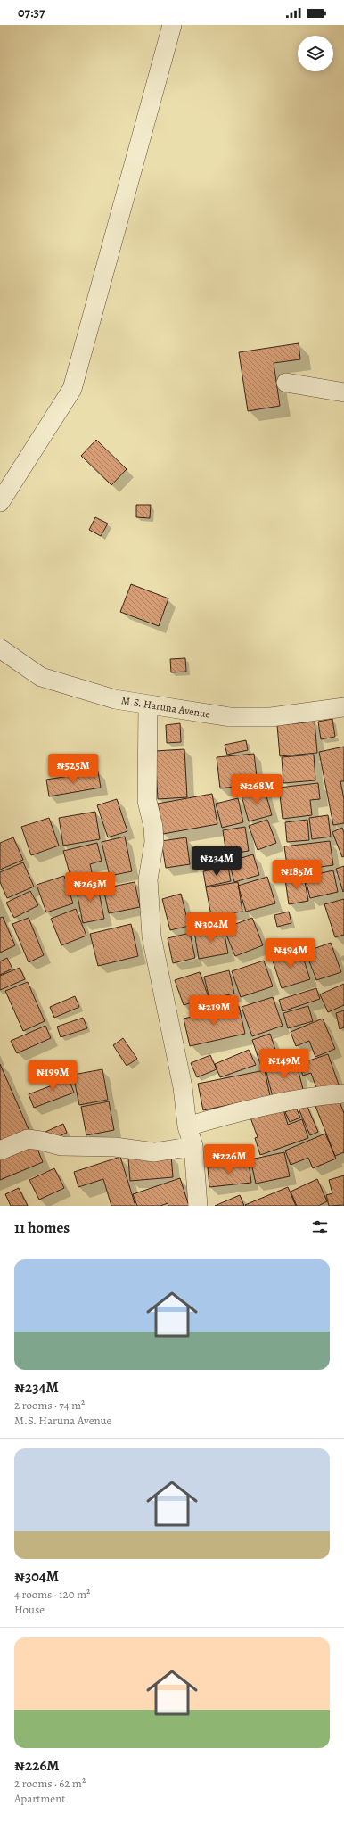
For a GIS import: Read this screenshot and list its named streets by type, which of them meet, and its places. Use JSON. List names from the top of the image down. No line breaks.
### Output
{"streets":{"street":["M.S. Haruna Avenue"]},"page":{"status":"07:37","price":["₦525M","₦268M","₦234M","₦185M","₦263M","₦304M","₦494M","₦219M","₦149M","₦199M","₦226M"],"heading":"11 homes","list":[{"name":"₦234M","note":"2 rooms · 74 m² · M.S. Haruna Avenue"},{"name":"₦304M","note":"4 rooms · 120 m² · House"},{"name":"₦226M","note":"2 rooms · 62 m² · Apartment"}]}}
